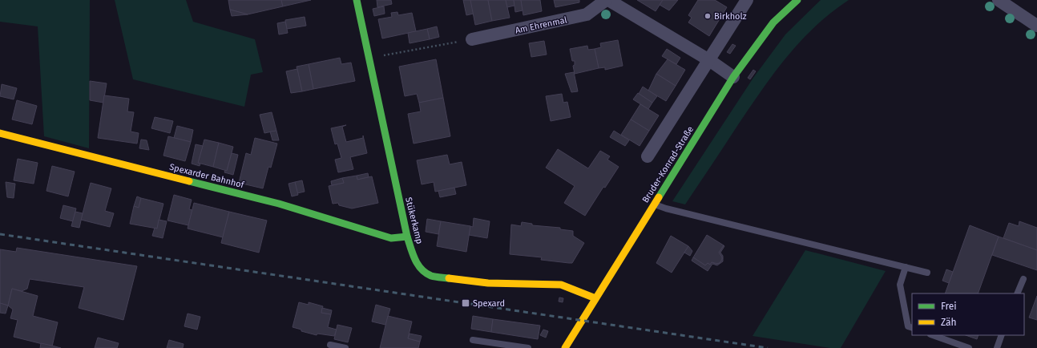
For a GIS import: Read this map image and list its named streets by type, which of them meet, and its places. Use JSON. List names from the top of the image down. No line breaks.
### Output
{"streets":{"street":["Am Ehrenmal","Bruder-Konrad-Straße","Spexarder Bahnhof","Stükerkamp"]},"crossings":[["Bruder-Konrad-Straße","Stükerkamp"],["Spexarder Bahnhof","Stükerkamp"]],"places":{"other":["Birkholz"],"transit":["Spexard"]},"legend":["Frei","Zäh"]}
